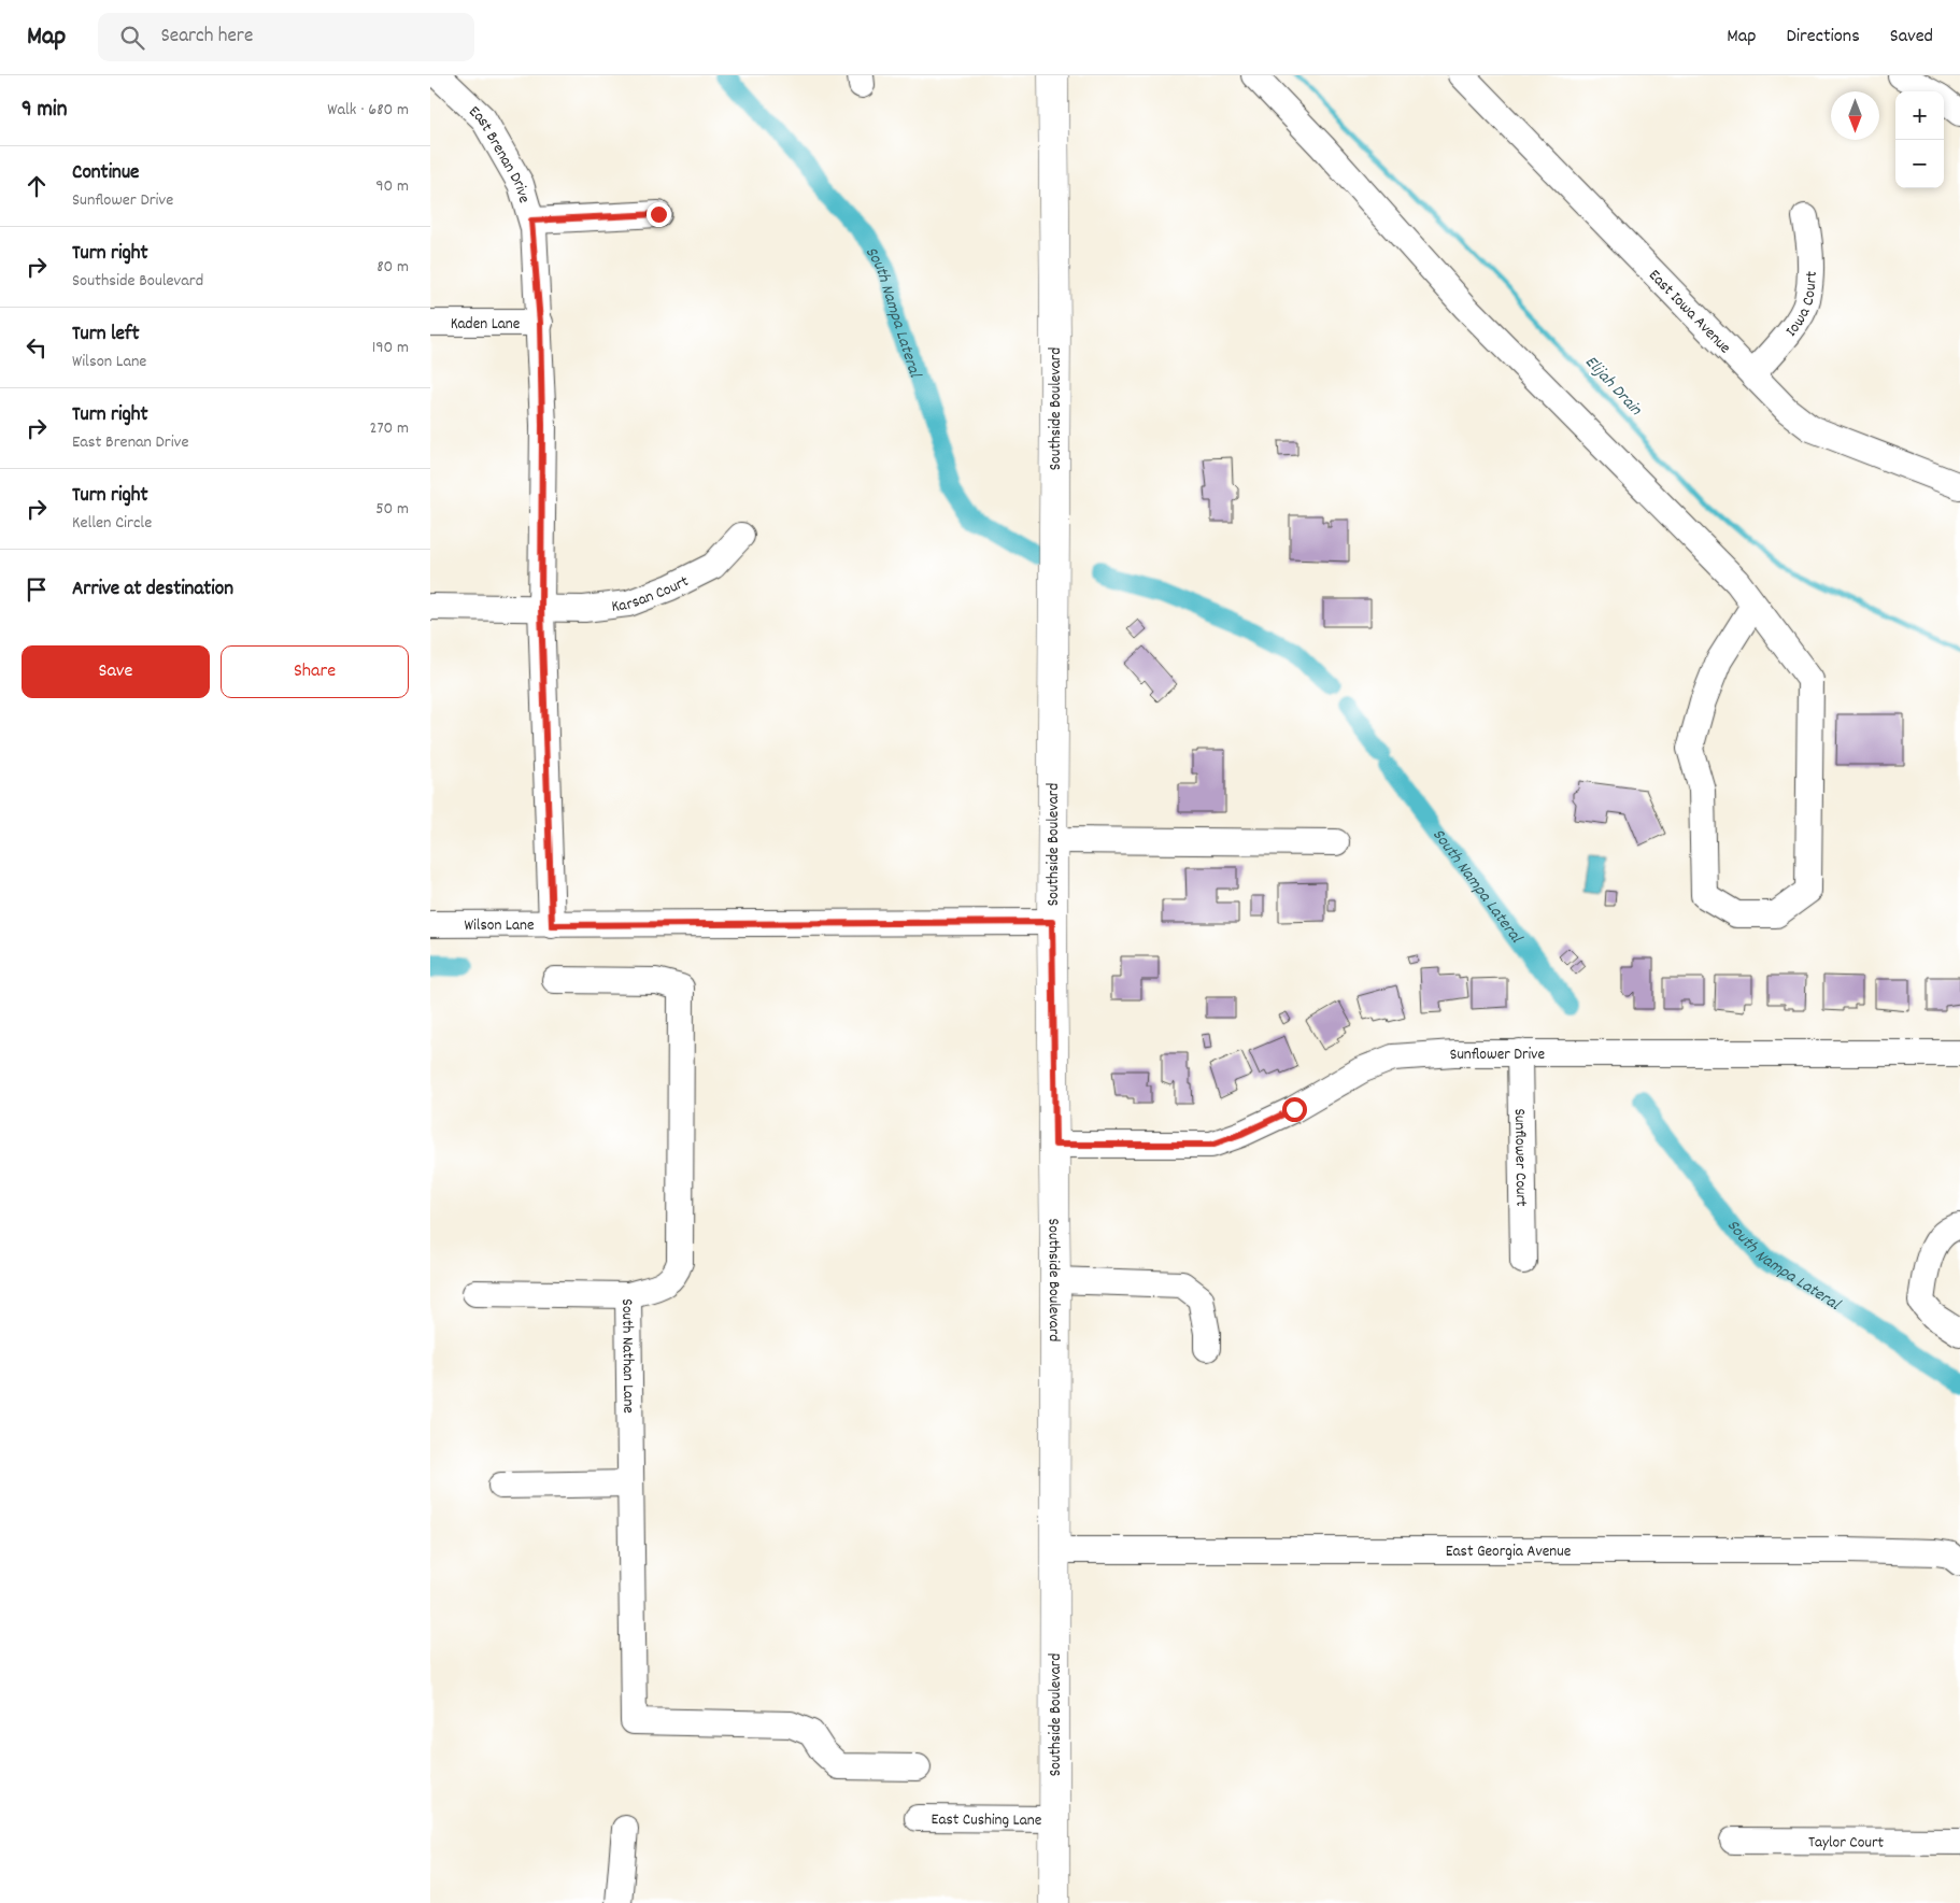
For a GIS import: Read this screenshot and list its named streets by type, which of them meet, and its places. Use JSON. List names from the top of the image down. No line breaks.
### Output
{"streets":{"main road":["Southside Boulevard"],"street":["East Brenan Drive","Iowa Court","East Iowa Avenue","Kaden Lane","Karsan Court","Wilson Lane","Sunflower Drive","Sunflower Court","South Nathan Lane","East Georgia Avenue","East Cushing Lane","Taylor Court"]},"crossings":[["East Brenan Drive","Kaden Lane"],["East Brenan Drive","Karsan Court"],["East Brenan Drive","Wilson Lane"],["Iowa Court","East Iowa Avenue"],["Southside Boulevard","Wilson Lane"],["Southside Boulevard","Sunflower Drive"],["Southside Boulevard","East Georgia Avenue"],["Southside Boulevard","East Cushing Lane"],["Sunflower Drive","Sunflower Court"]],"water":["South Nampa Lateral","Elijah Drain"],"north":"bottom","page":{"header":"Map","search":"Search here","nav":["Map","Directions","Saved"],"heading":["9 min","Walk · 680 m"],"map_buttons":["+","−"],"list":[["Continue","Sunflower Drive","90 m"],["Turn right","Southside Boulevard","80 m"],["Turn left","Wilson Lane","190 m"],["Turn right","East Brenan Drive","270 m"],["Turn right","Kellen Circle","50 m"],"Arrive at destination"],"buttons":["Save","Share"]}}
